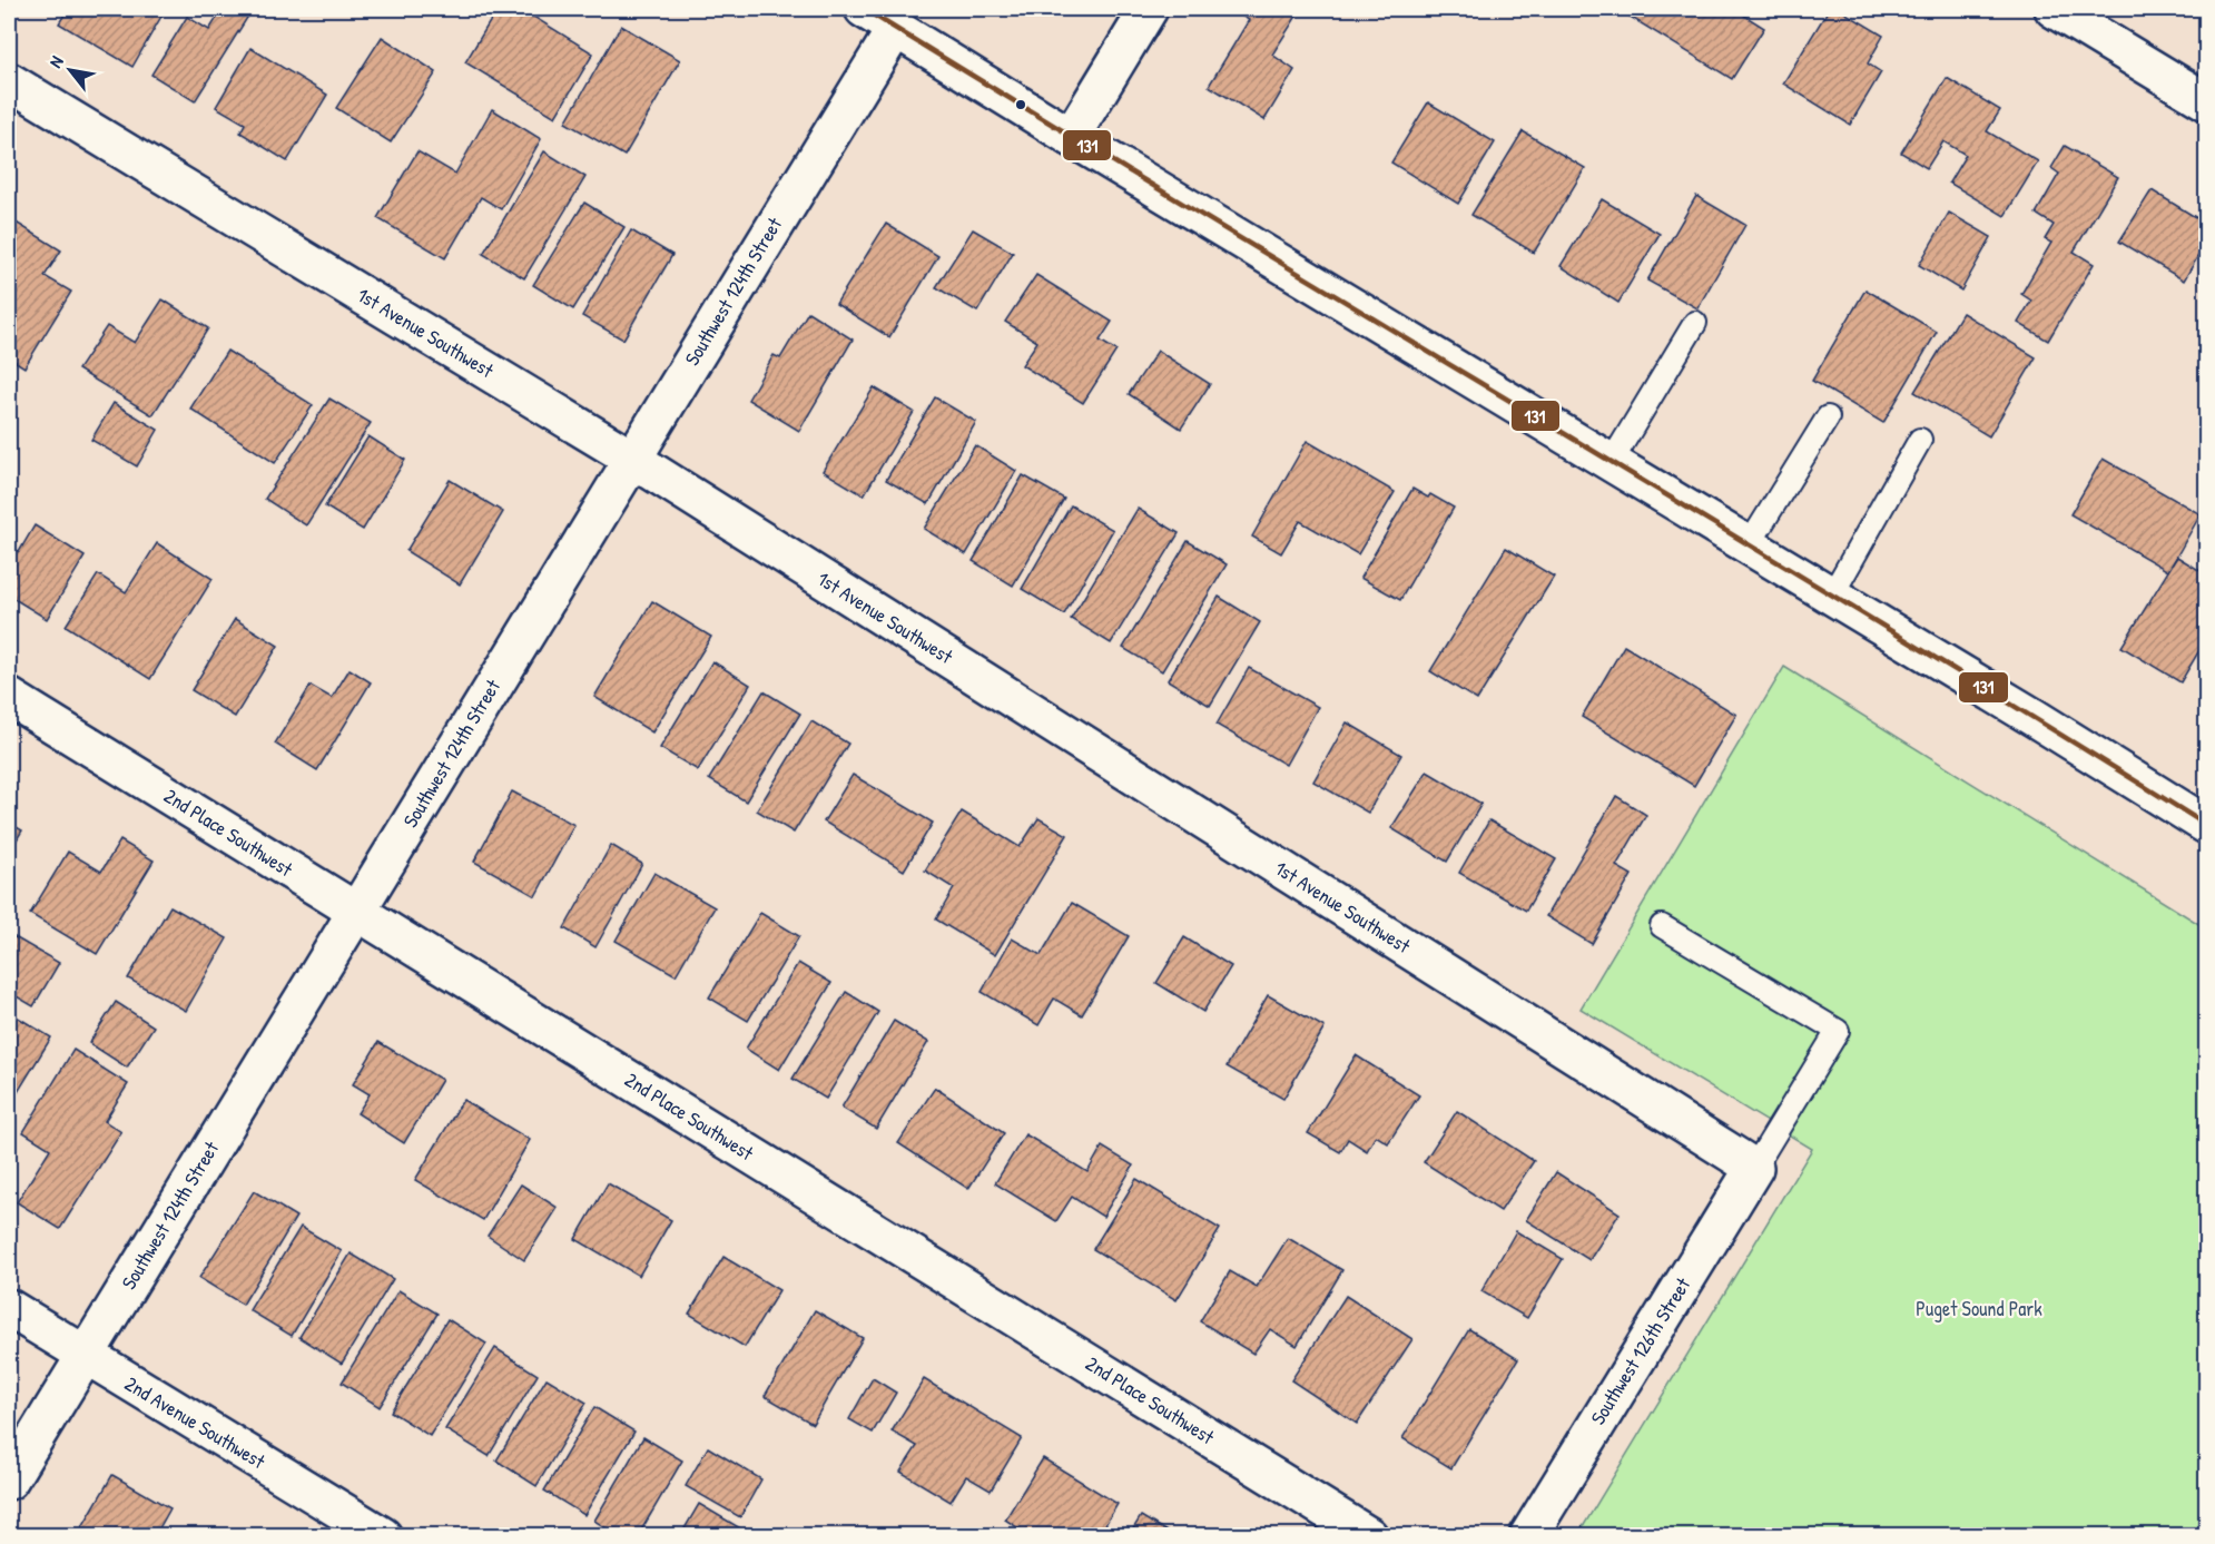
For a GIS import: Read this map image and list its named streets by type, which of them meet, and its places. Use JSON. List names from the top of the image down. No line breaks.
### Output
{"streets":{"street":["Southwest 124th Street","1st Avenue Southwest","2nd Place Southwest","Southwest 126th Street","2nd Avenue Southwest"]},"crossings":[["Southwest 124th Street","1st Avenue Southwest"],["Southwest 124th Street","2nd Place Southwest"],["Southwest 124th Street","2nd Avenue Southwest"],["1st Avenue Southwest","Southwest 126th Street"]],"parks":["Puget Sound Park"],"lines":["transit line 131"],"north":"top left"}
